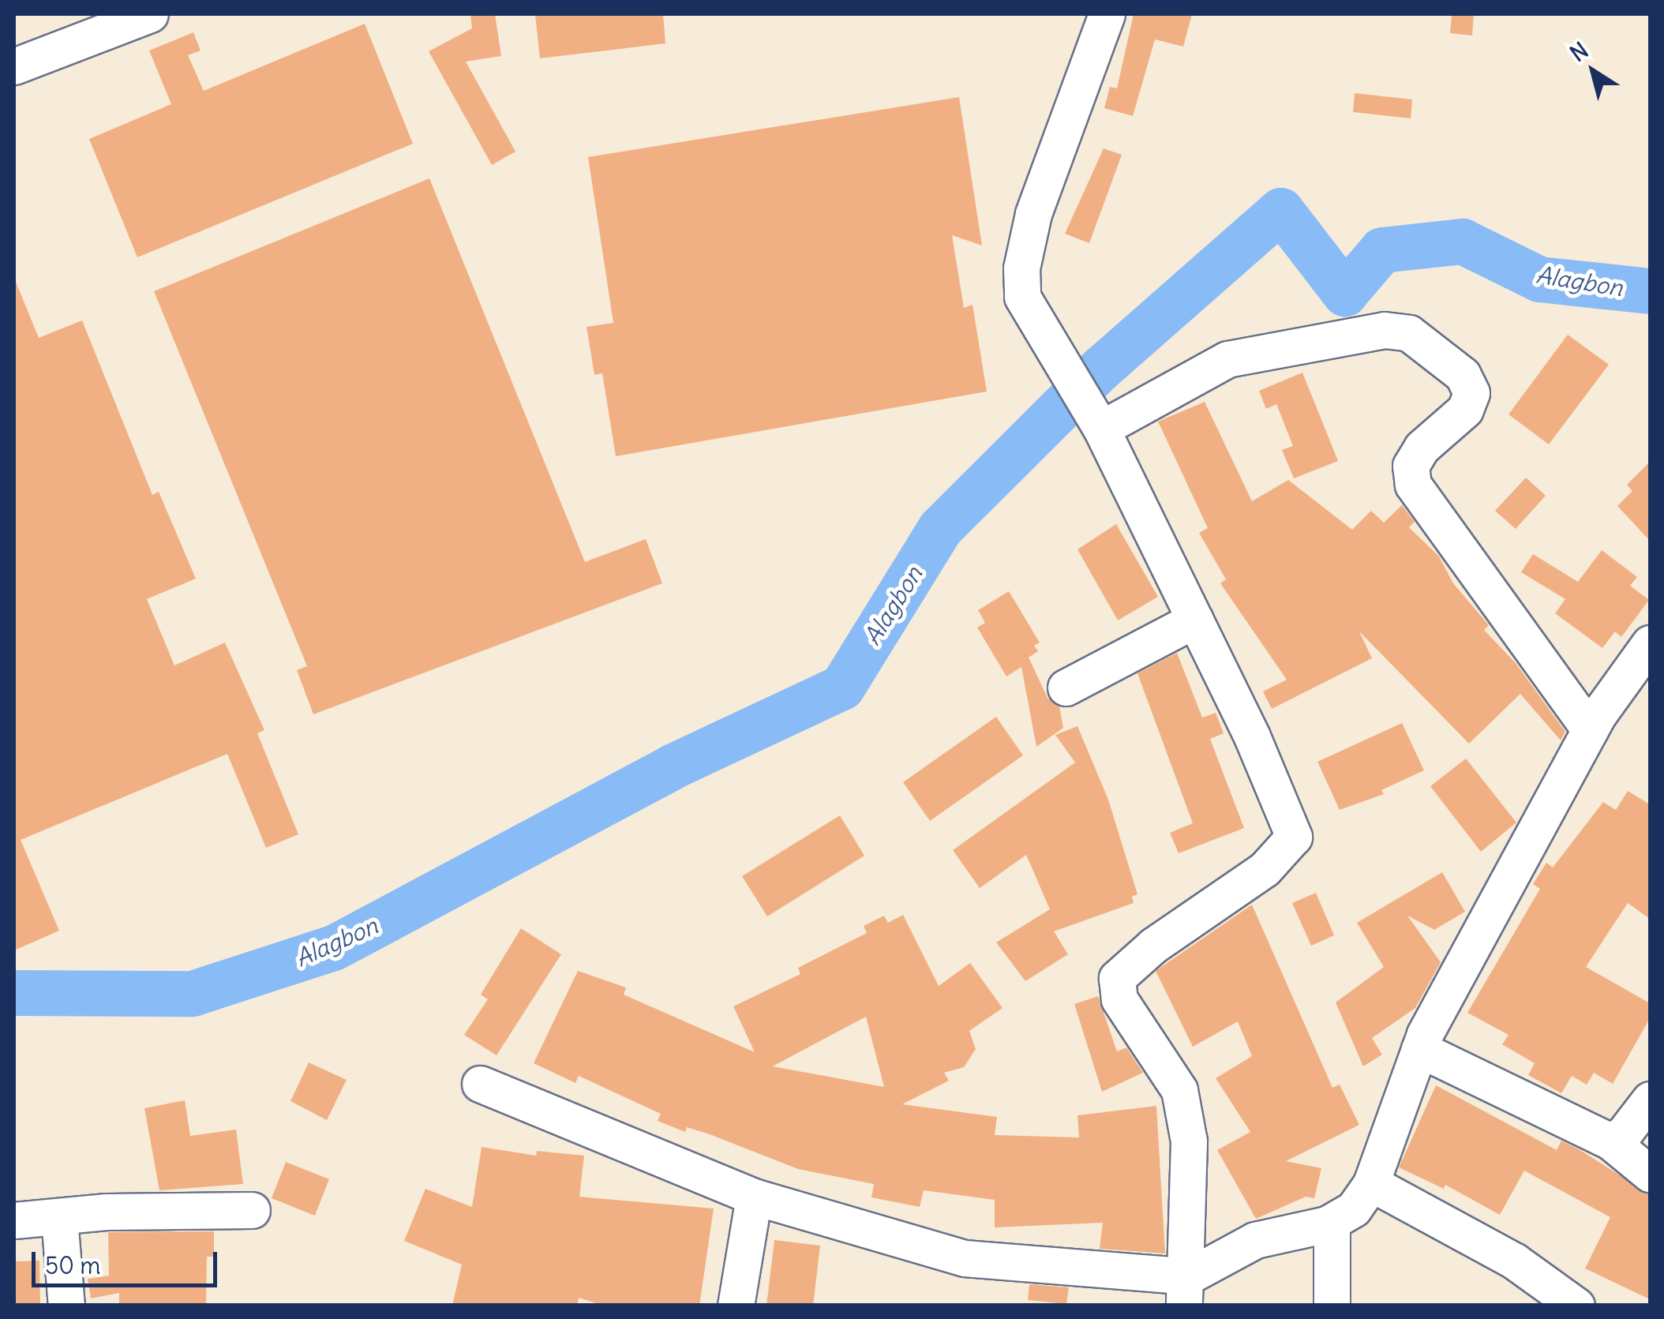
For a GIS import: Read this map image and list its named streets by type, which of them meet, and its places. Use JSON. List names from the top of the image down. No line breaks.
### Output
{"water":["Alagbon"],"scale_bar":"50 m","north":"top left"}
